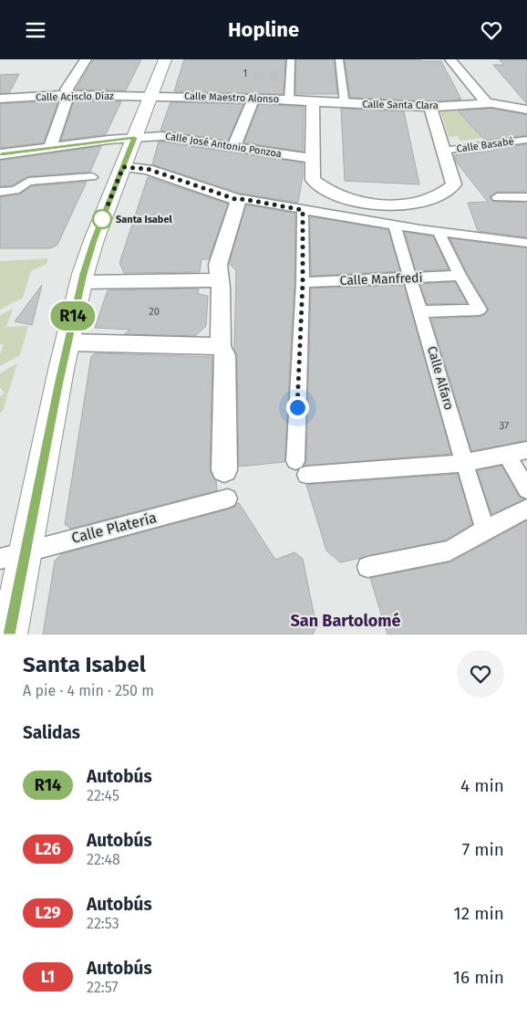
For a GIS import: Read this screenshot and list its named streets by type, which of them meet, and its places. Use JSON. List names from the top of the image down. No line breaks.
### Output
{"streets":{"street":["Calle Acisclo Díaz","Calle Maestro Alonso","Calle Santa Clara","Calle José Antonio Ponzoa","Calle Basabé","Calle Manfredi","Calle Alfaro","Calle Platería"]},"crossings":[["Calle Acisclo Díaz","Calle Maestro Alonso"],["Calle Maestro Alonso","Calle Santa Clara"],["Calle Manfredi","Calle Alfaro"]],"districts":["San Bartolomé"],"places":["Santa Isabel"],"lines":["bus line R14"],"house_numbers":["1","20","37"],"page":{"header":"Hopline","on_map":"R14","heading":[["Santa Isabel","A pie · 4 min · 250 m"],"Salidas"],"list":[{"mark":"R14","name":"Autobús","note":"22:45","value":"4 min"},{"mark":"L26","name":"Autobús","note":"22:48","value":"7 min"},{"mark":"L29","name":"Autobús","note":"22:53","value":"12 min"},{"mark":"L1","name":"Autobús","note":"22:57","value":"16 min"}]}}
